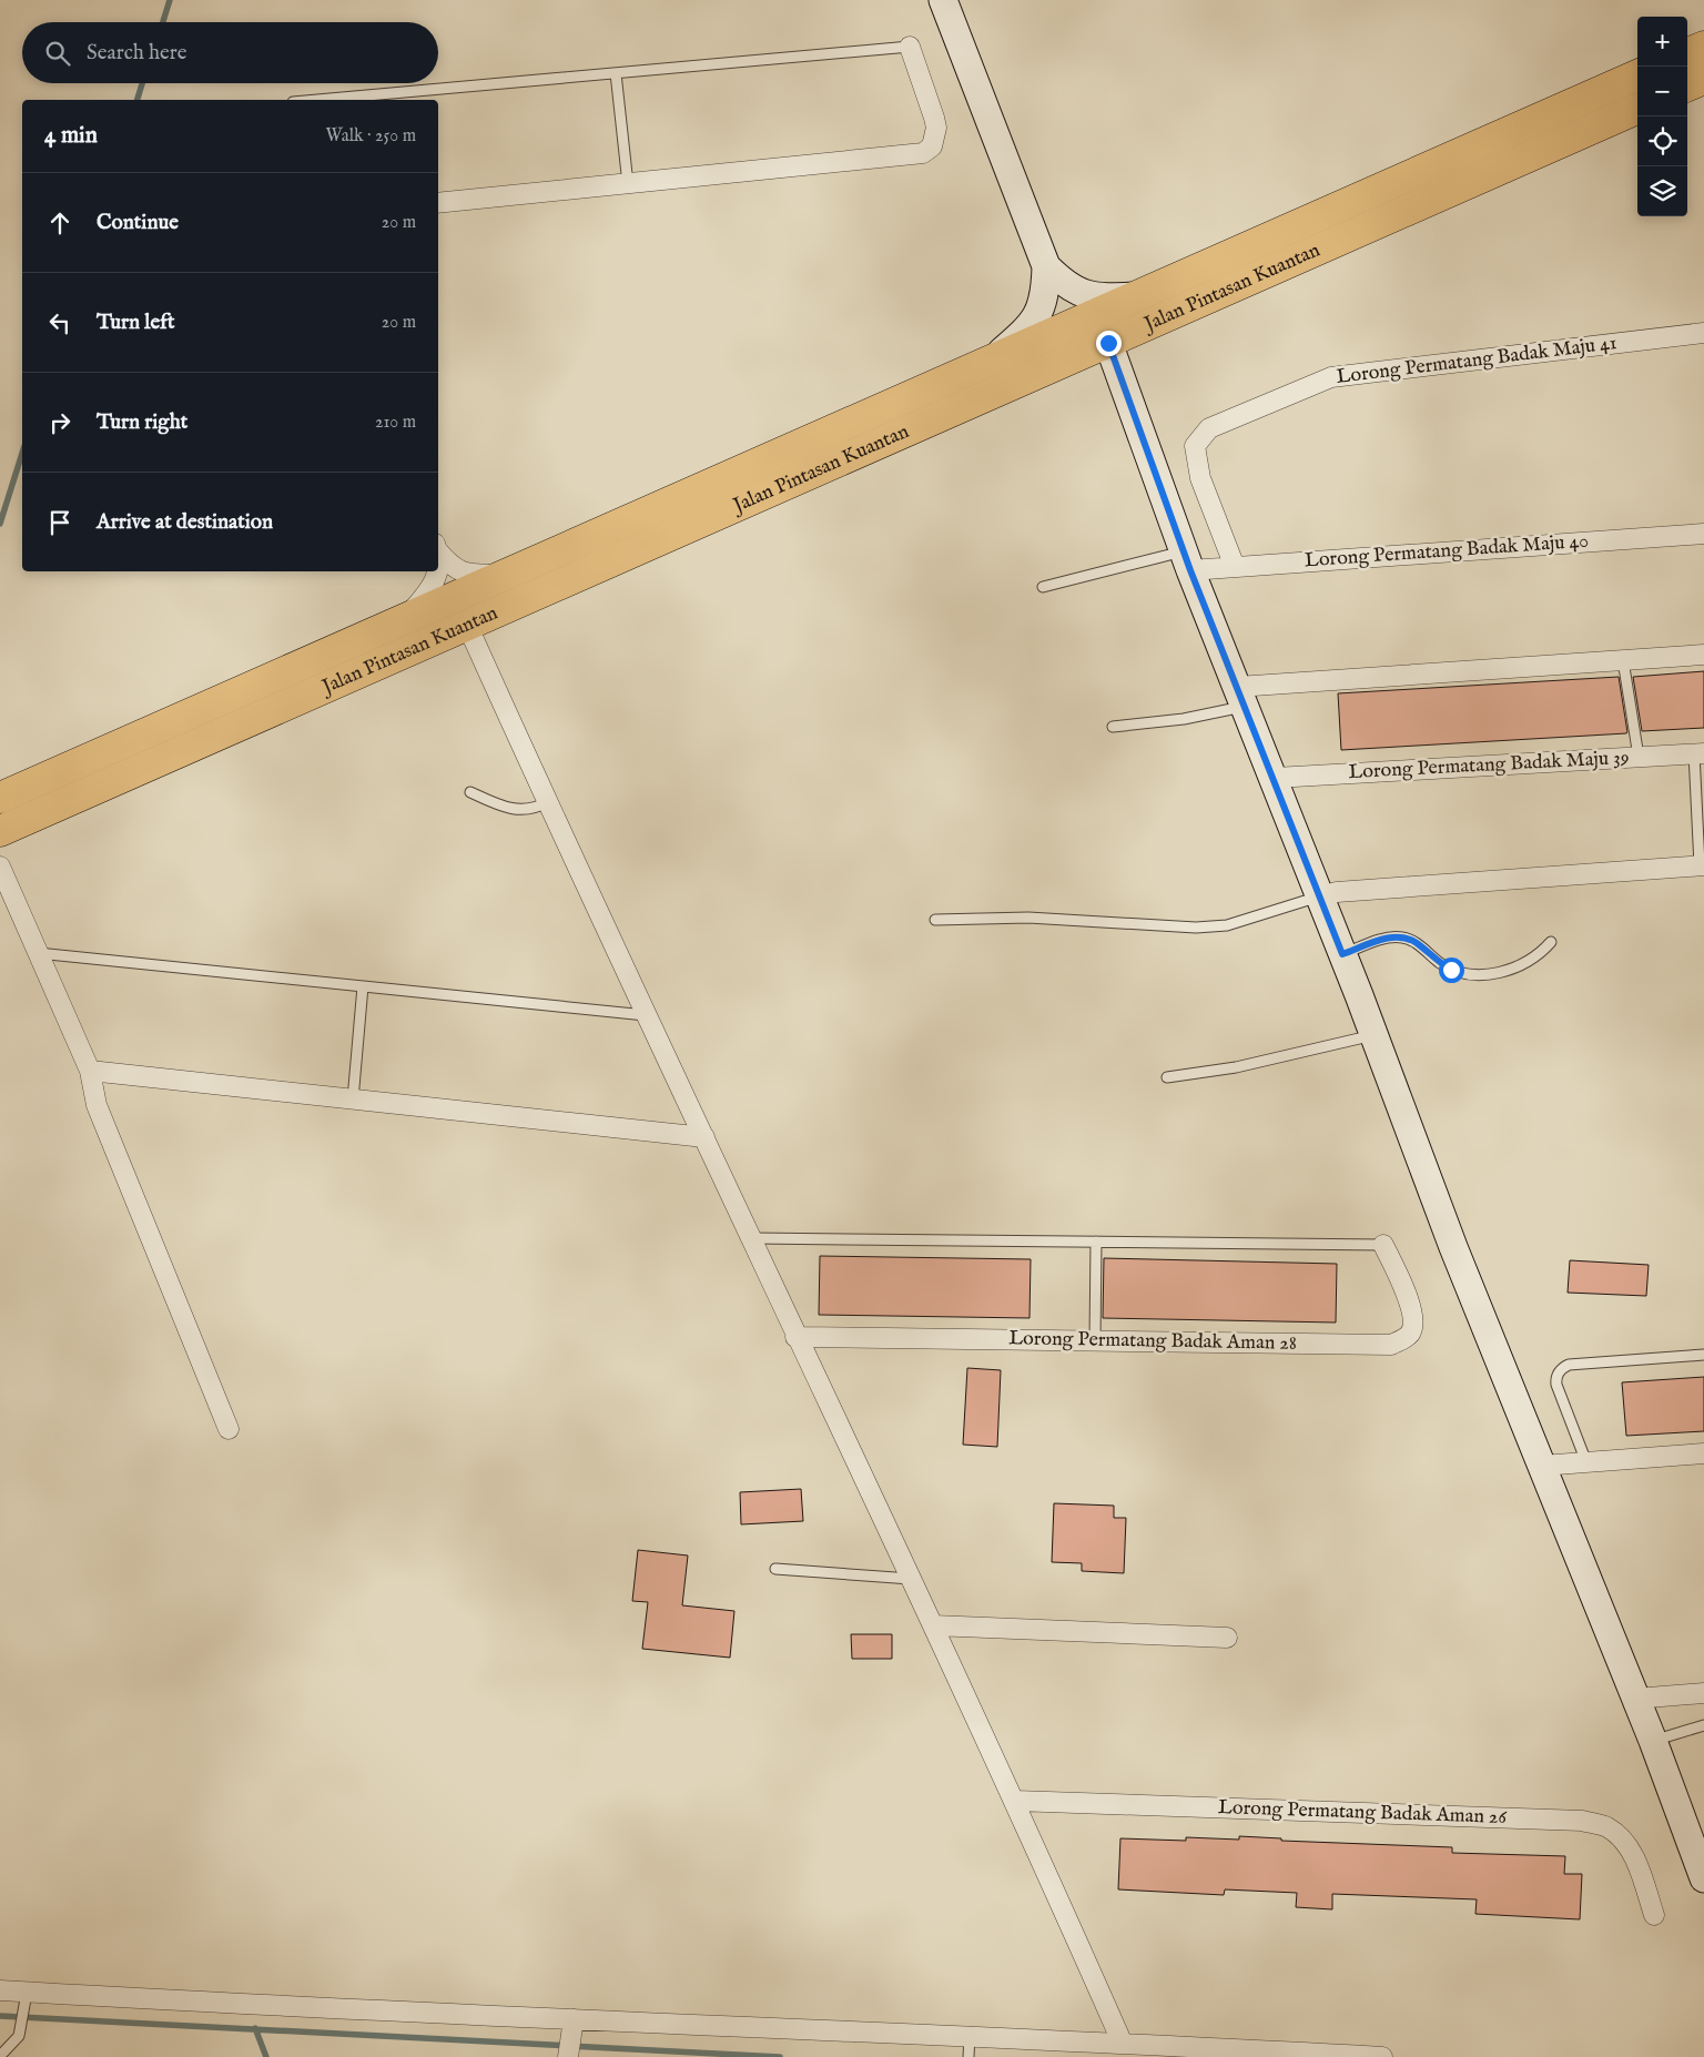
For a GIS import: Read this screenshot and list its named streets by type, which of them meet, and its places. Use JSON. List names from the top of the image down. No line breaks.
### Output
{"streets":{"highway":["Jalan Pintasan Kuantan"],"street":["Lorong Permatang Badak Maju 41","Lorong Permatang Badak Maju 40","Lorong Permatang Badak Maju 39","Lorong Permatang Badak Aman 28","Lorong Permatang Badak Aman 26"]},"crossings":[["Lorong Permatang Badak Maju 41","Lorong Permatang Badak Maju 40"]],"page":{"map_buttons":["+","−"],"search":"Search here","heading":["4 min","Walk · 250 m"],"list":[["Continue","20 m"],["Turn left","20 m"],["Turn right","210 m"],"Arrive at destination"]}}
